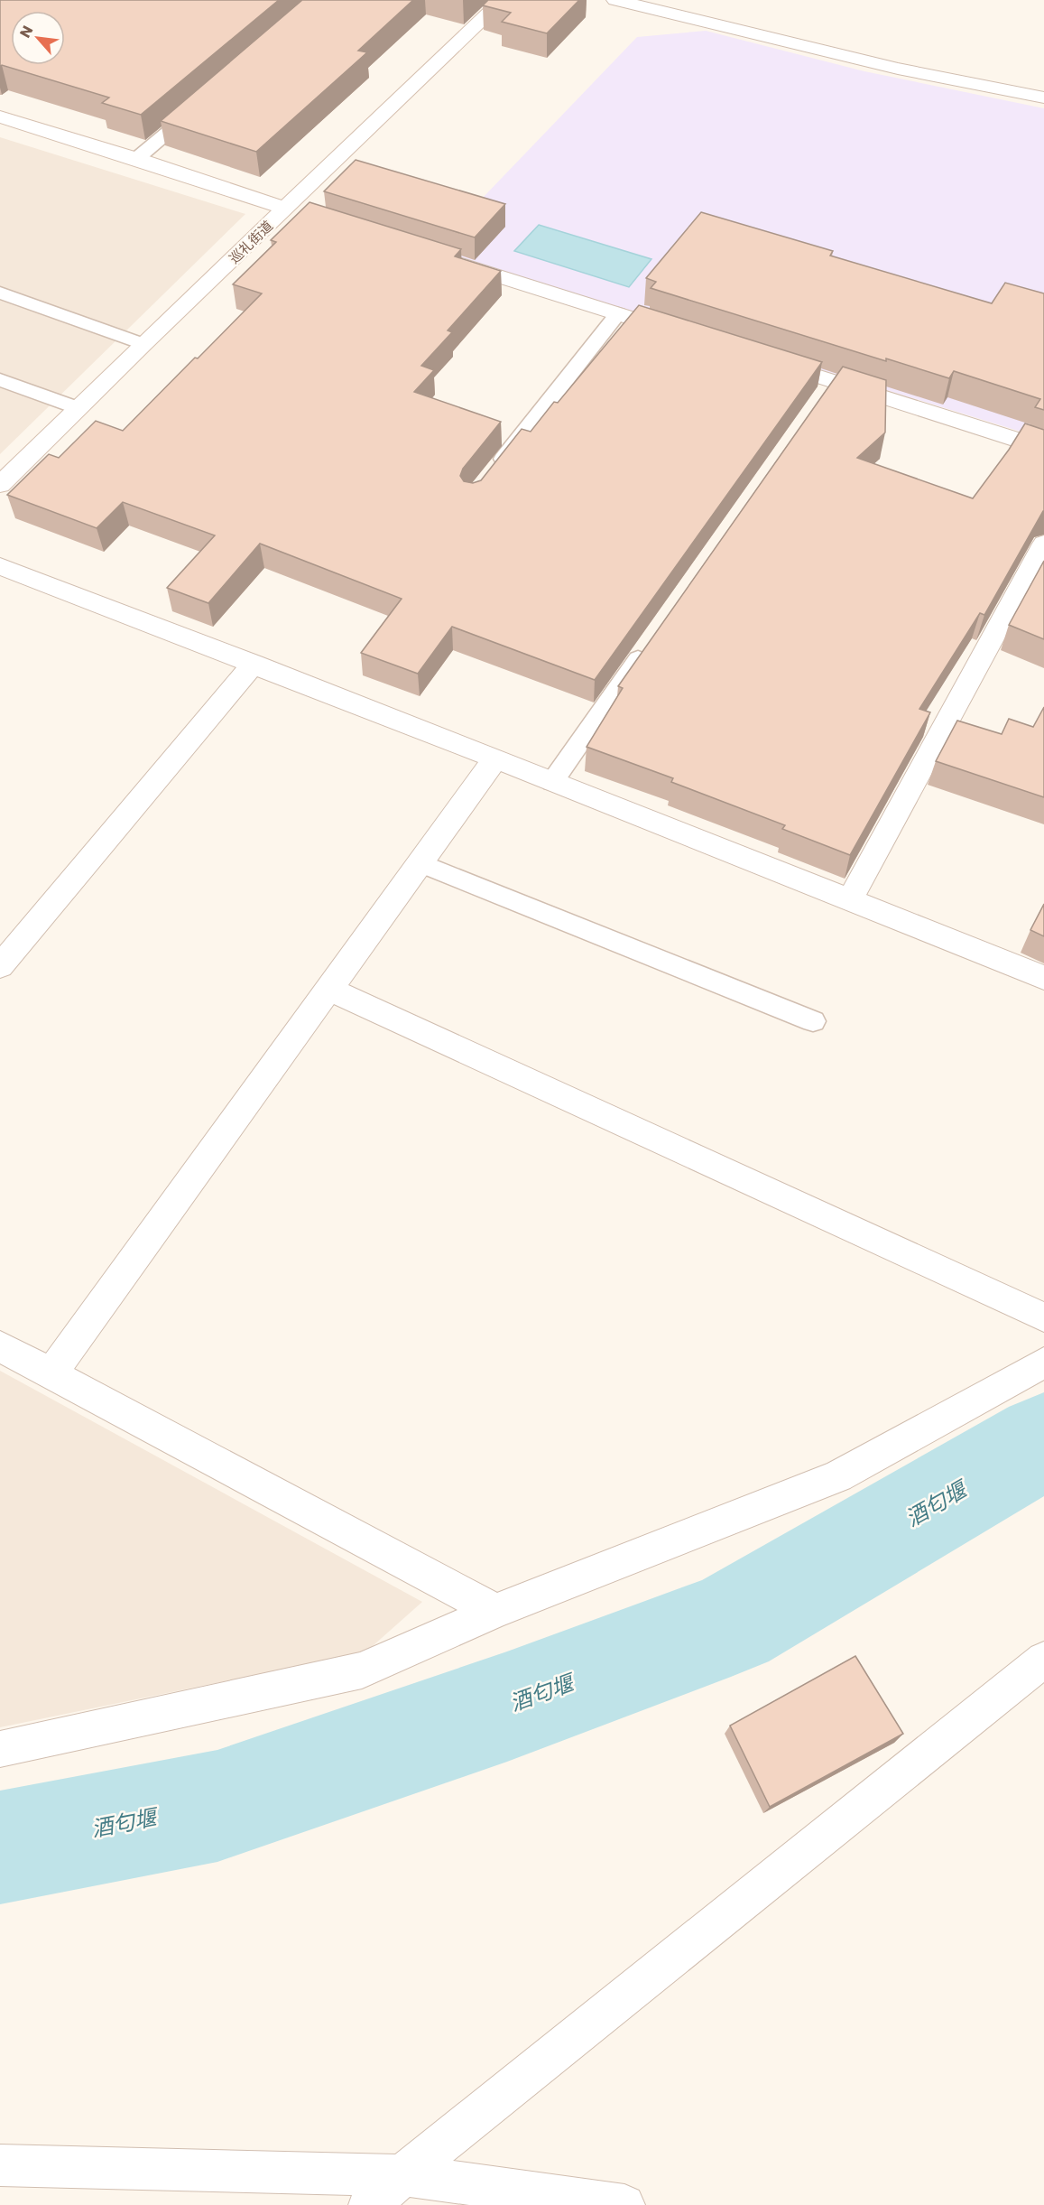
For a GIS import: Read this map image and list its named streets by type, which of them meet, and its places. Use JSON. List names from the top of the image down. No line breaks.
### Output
{"streets":{"street":["巡礼街道"]},"water":["酒匂堰"],"north":"top left"}
